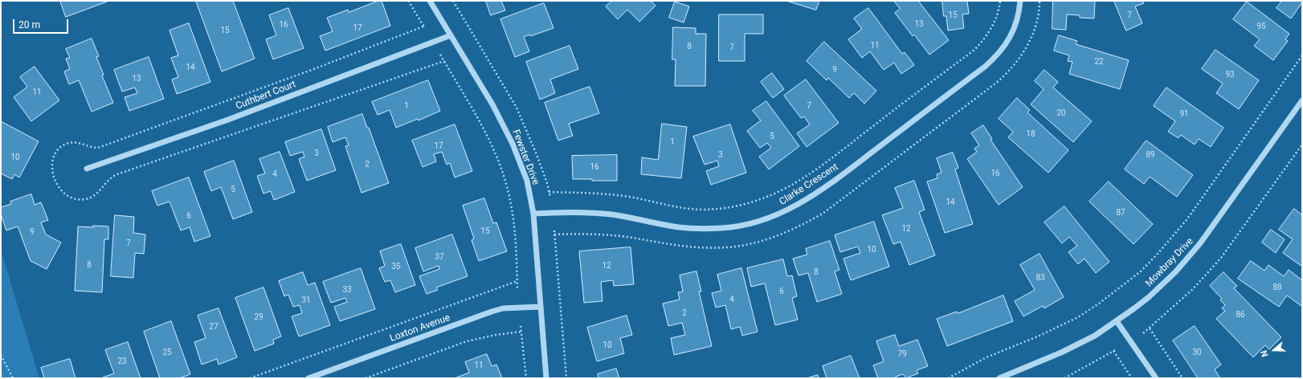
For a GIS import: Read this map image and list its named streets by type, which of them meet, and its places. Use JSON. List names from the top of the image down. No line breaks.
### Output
{"streets":{"street":["Cuthbert Court","Fewster Drive","Clarke Crescent","Mowbray Drive","Loxton Avenue"]},"crossings":[["Cuthbert Court","Fewster Drive"],["Fewster Drive","Clarke Crescent"],["Fewster Drive","Loxton Avenue"]],"house_numbers":["15","7","13","16","95","17","15","11","8","7","22","14","9","93","13","11","1","7","20","91","18","5","1","17","3","3","89","10","2","16","16","4","5","14","87","6","12","15","9","7","10","37","8","12","35","8","83","88","33","6","4","31","2","86","29","27","10","25","30","79","23","11"],"scale_bar":"20 m","north":"left"}
